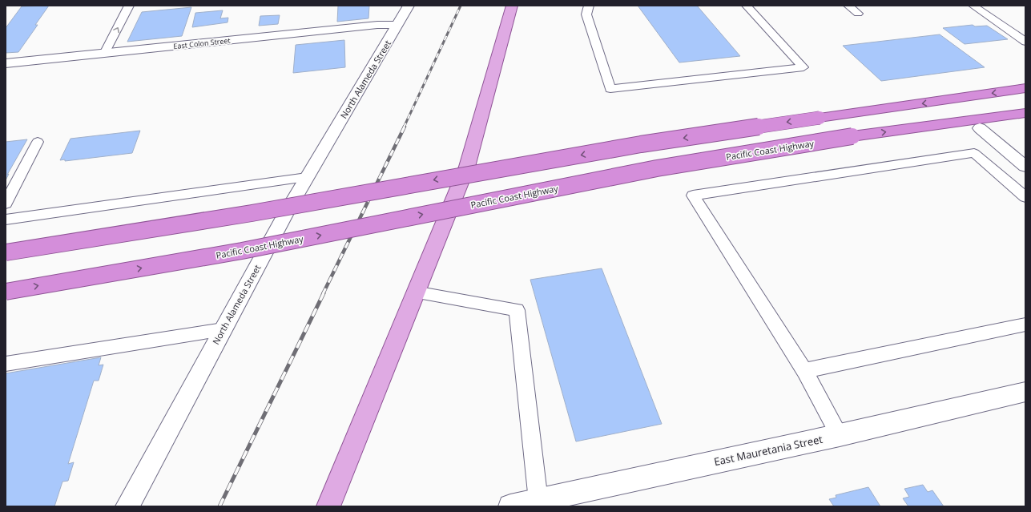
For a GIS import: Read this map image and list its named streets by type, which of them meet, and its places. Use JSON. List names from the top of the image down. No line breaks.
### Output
{"streets":{"highway":["Pacific Coast Highway"],"street":["East Colon Street","North Alameda Street","East Mauretania Street"]},"crossings":[["East Colon Street","North Alameda Street"]]}
